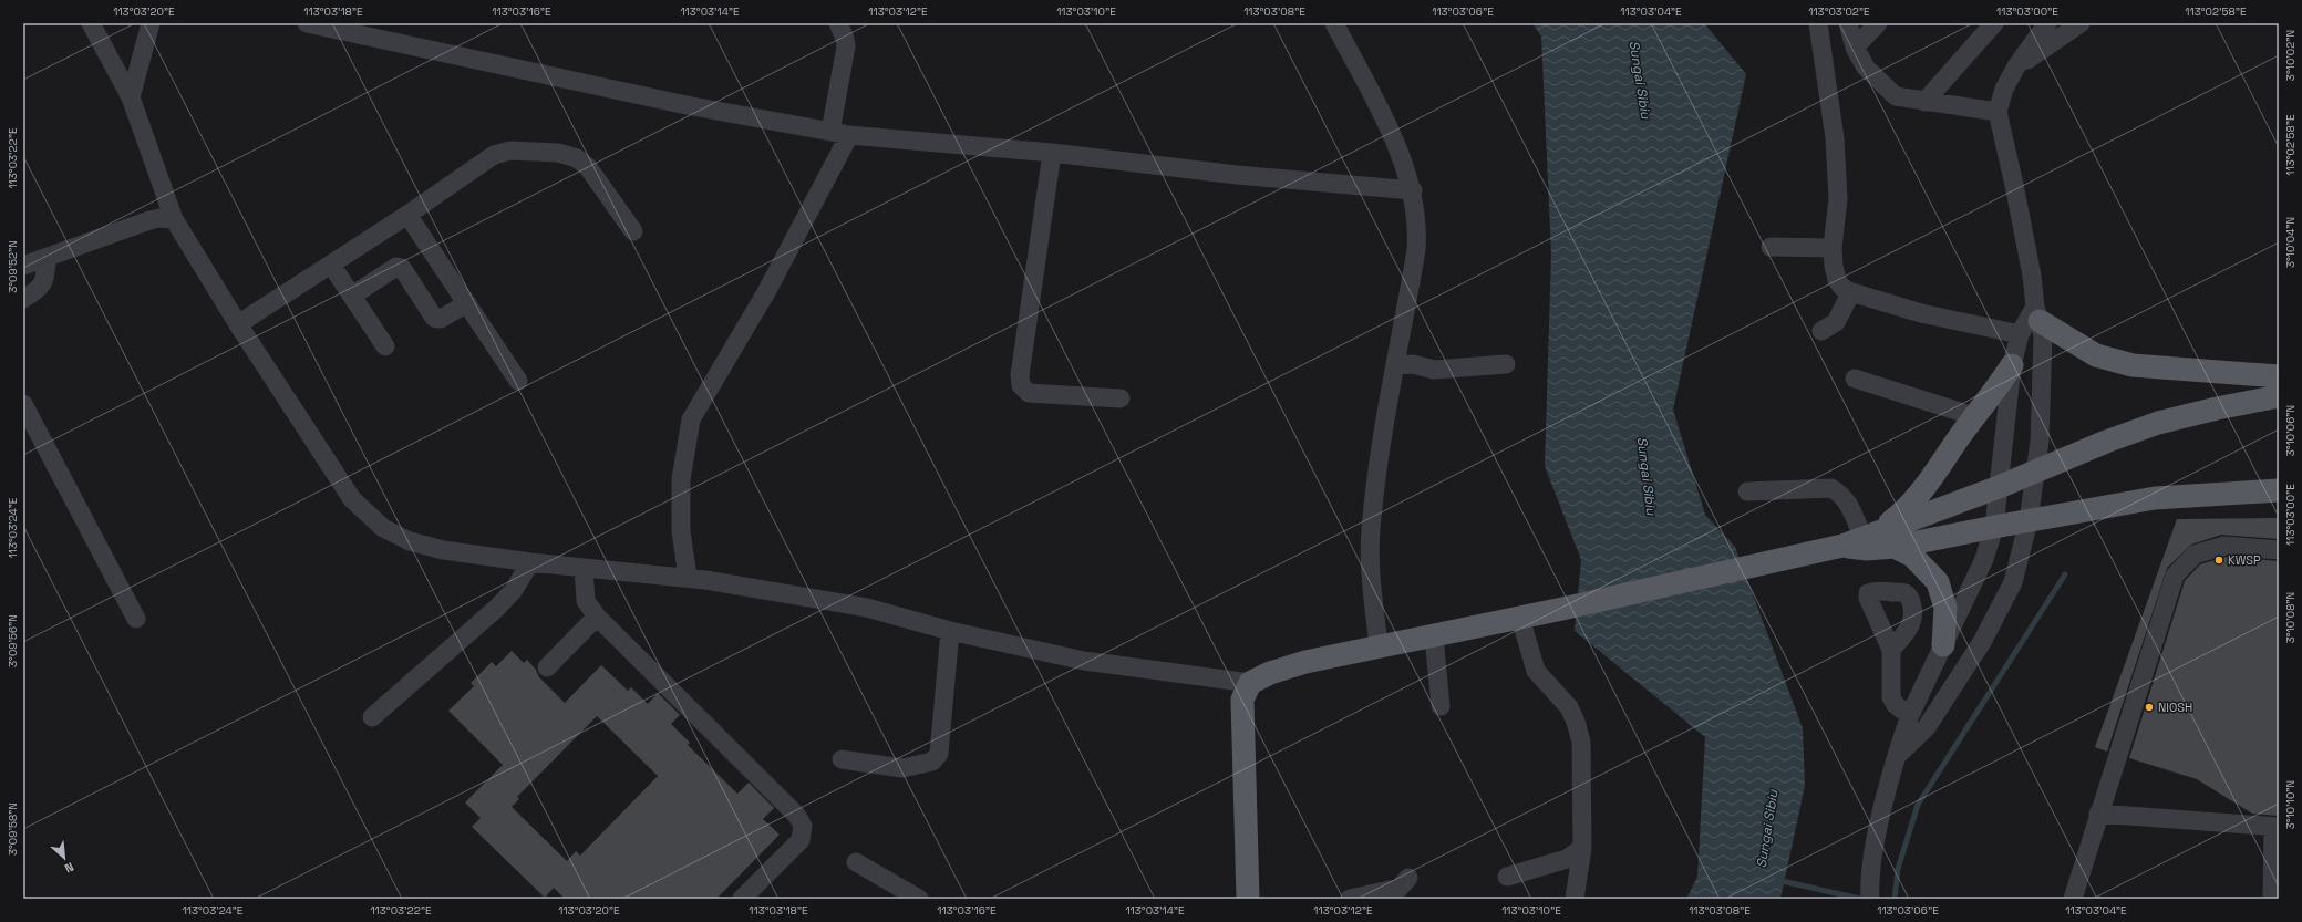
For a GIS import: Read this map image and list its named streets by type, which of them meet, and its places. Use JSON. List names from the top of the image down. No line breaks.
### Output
{"water":["Sungai Sibiu"],"places":["KWSP","NIOSH"],"north":"bottom right","coordinates":["113°03'20\"E","113°03'18\"E","113°03'16\"E","113°03'14\"E","113°03'12\"E","113°03'10\"E","113°03'08\"E","113°03'06\"E","113°03'04\"E","113°03'02\"E","113°03'00\"E","113°02'58\"E","3°10'02\"N","113°03'22\"E","3°10'04\"N","3°09'52\"N","3°10'06\"N","113°03'24\"E","3°10'08\"N","3°09'56\"N","3°10'10\"N","3°09'58\"N"]}
